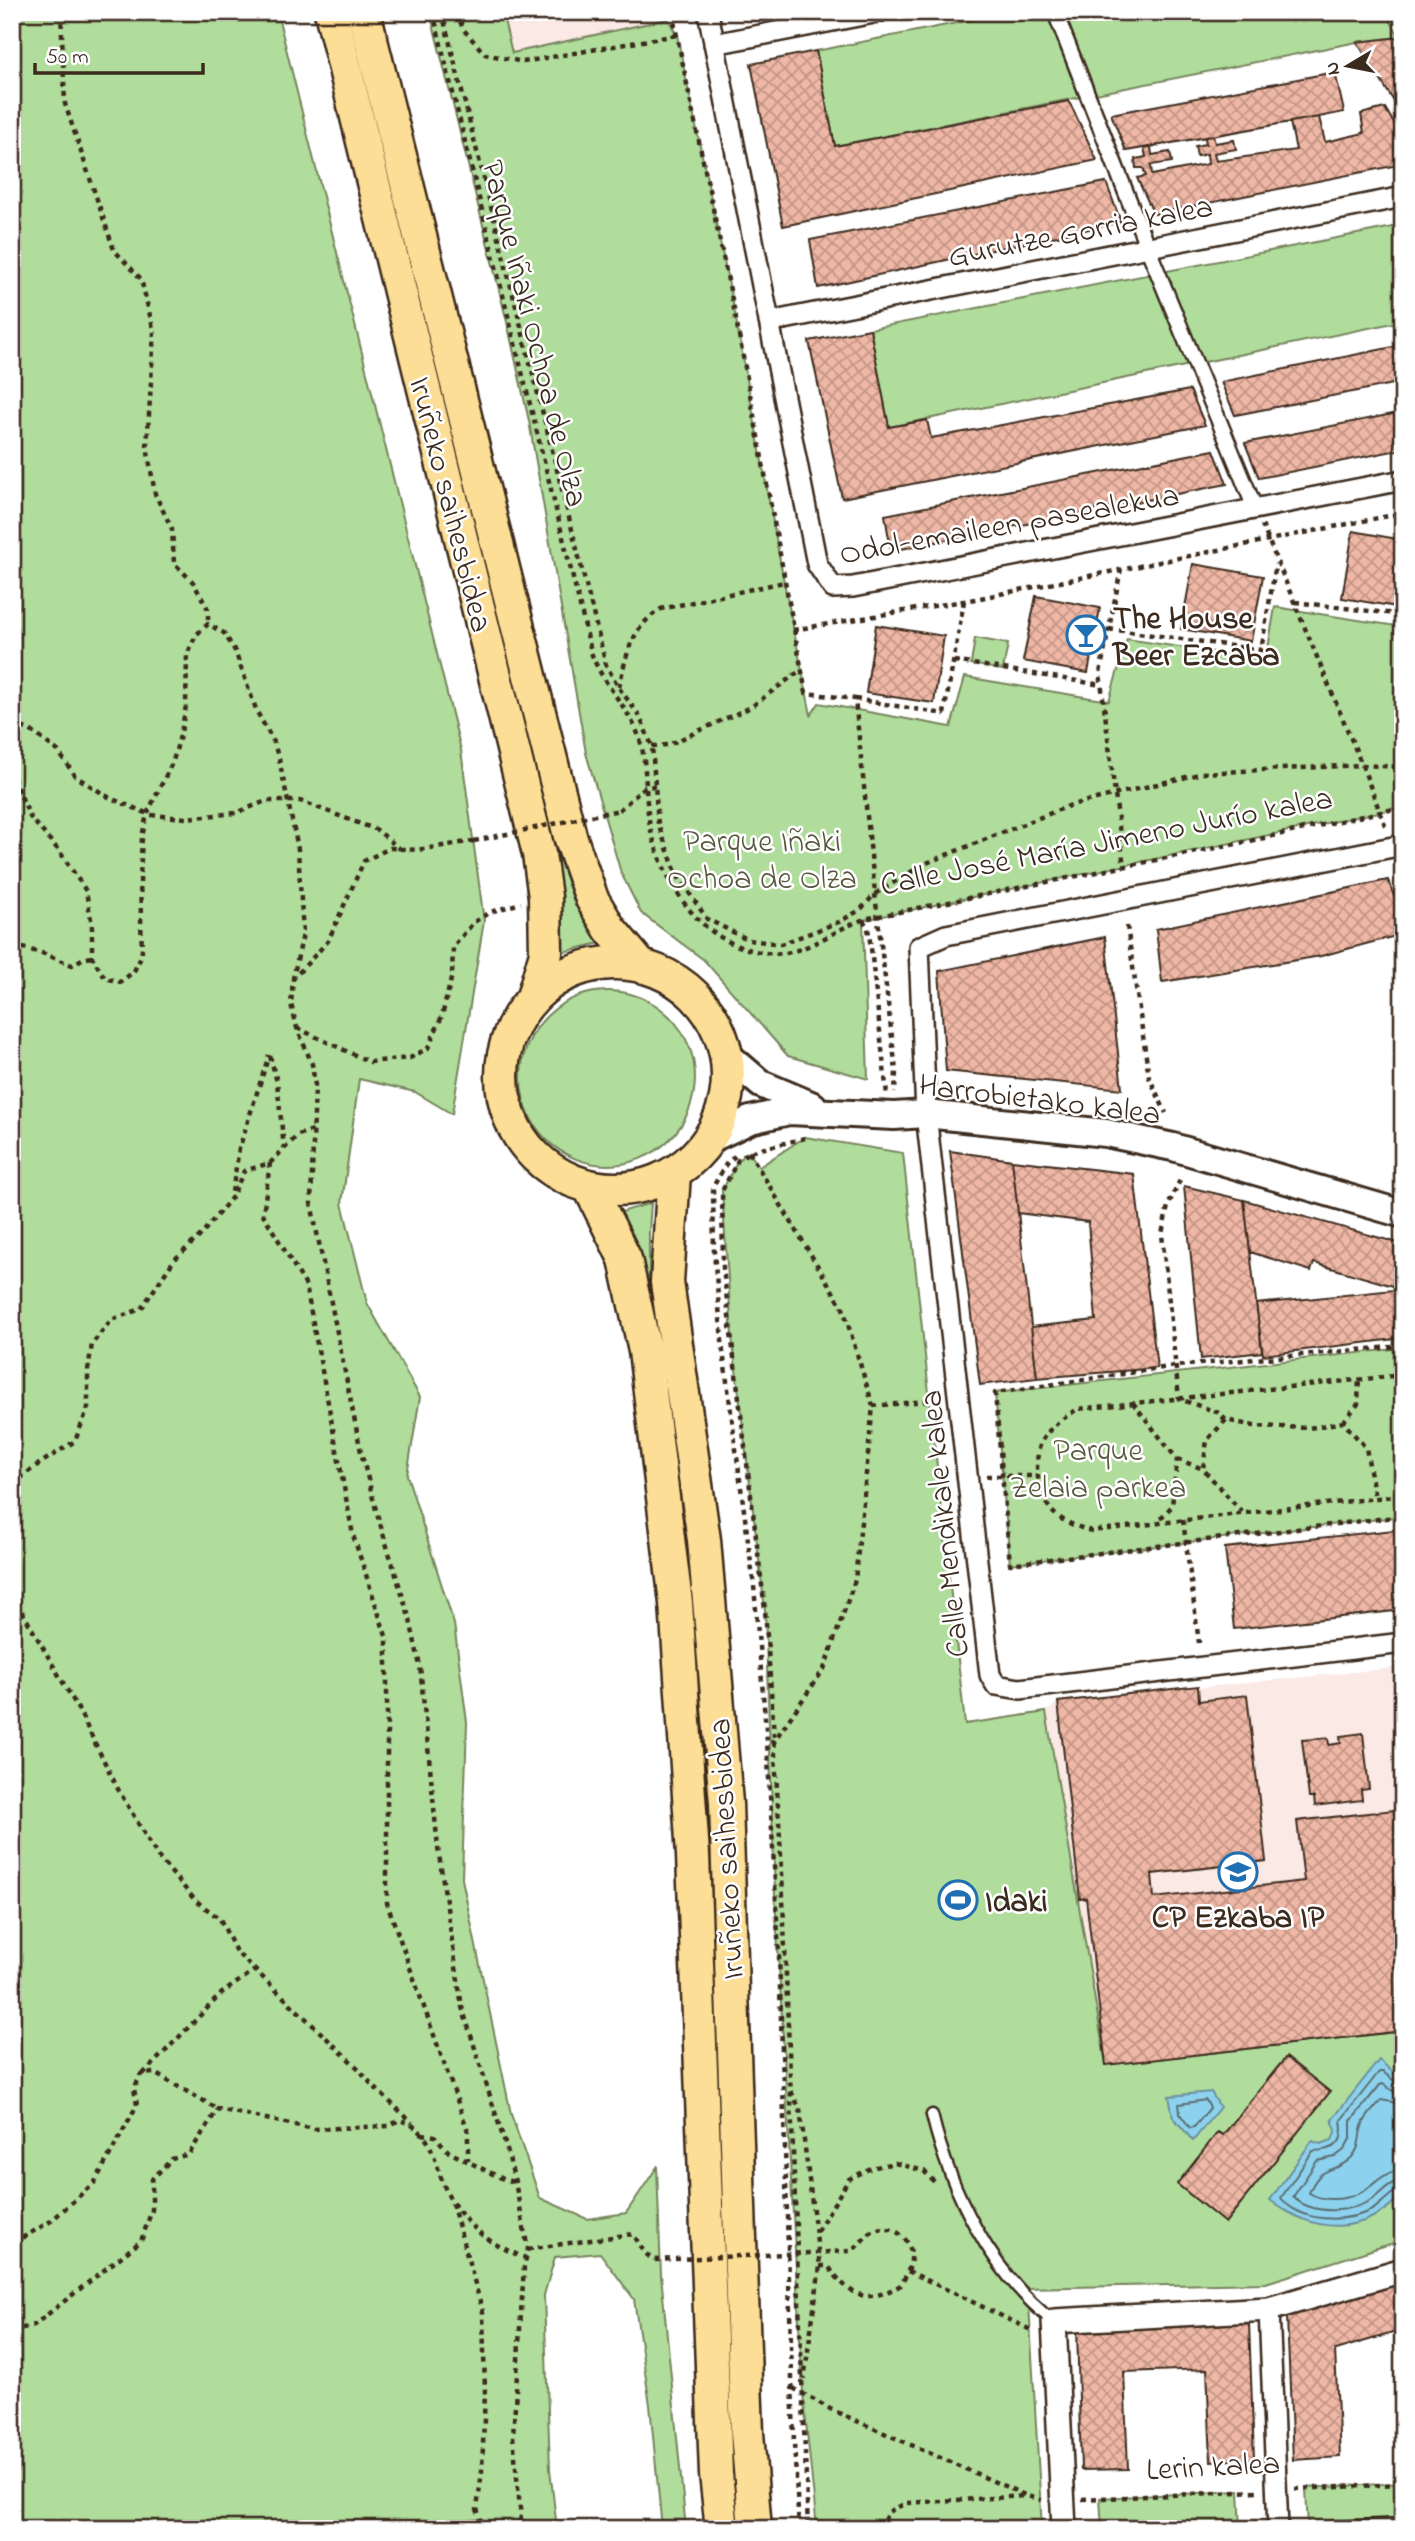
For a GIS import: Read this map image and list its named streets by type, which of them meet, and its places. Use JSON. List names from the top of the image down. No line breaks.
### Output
{"streets":{"highway":["Iruñeko saihesbidea"],"main road":["Harrobietako kalea"],"street":["Gurutze Gorria kalea","Odol-emaileen pasealekua","Calle José María Jimeno Jurío kalea","Calle Mendikale kalea"],"path":["Parque Iñaki Ochoa de Olza","Lerin kalea"]},"crossings":[["Gurutze Gorria kalea","Odol-emaileen pasealekua"],["Parque Iñaki Ochoa de Olza","Calle José María Jimeno Jurío kalea"],["Iruñeko saihesbidea","Harrobietako kalea"],["Calle José María Jimeno Jurío kalea","Harrobietako kalea"],["Calle José María Jimeno Jurío kalea","Calle Mendikale kalea"],["Harrobietako kalea","Calle Mendikale kalea"]],"parks":["Parque Iñaki Ochoa de Olza","Parque Zelaia parkea"],"places":{"bar":["The House Beer Ezcaba"],"school or university":["CP Ezkaba IP"],"sports":["Idaki"]},"scale_bar":"50 m","north":"left"}
